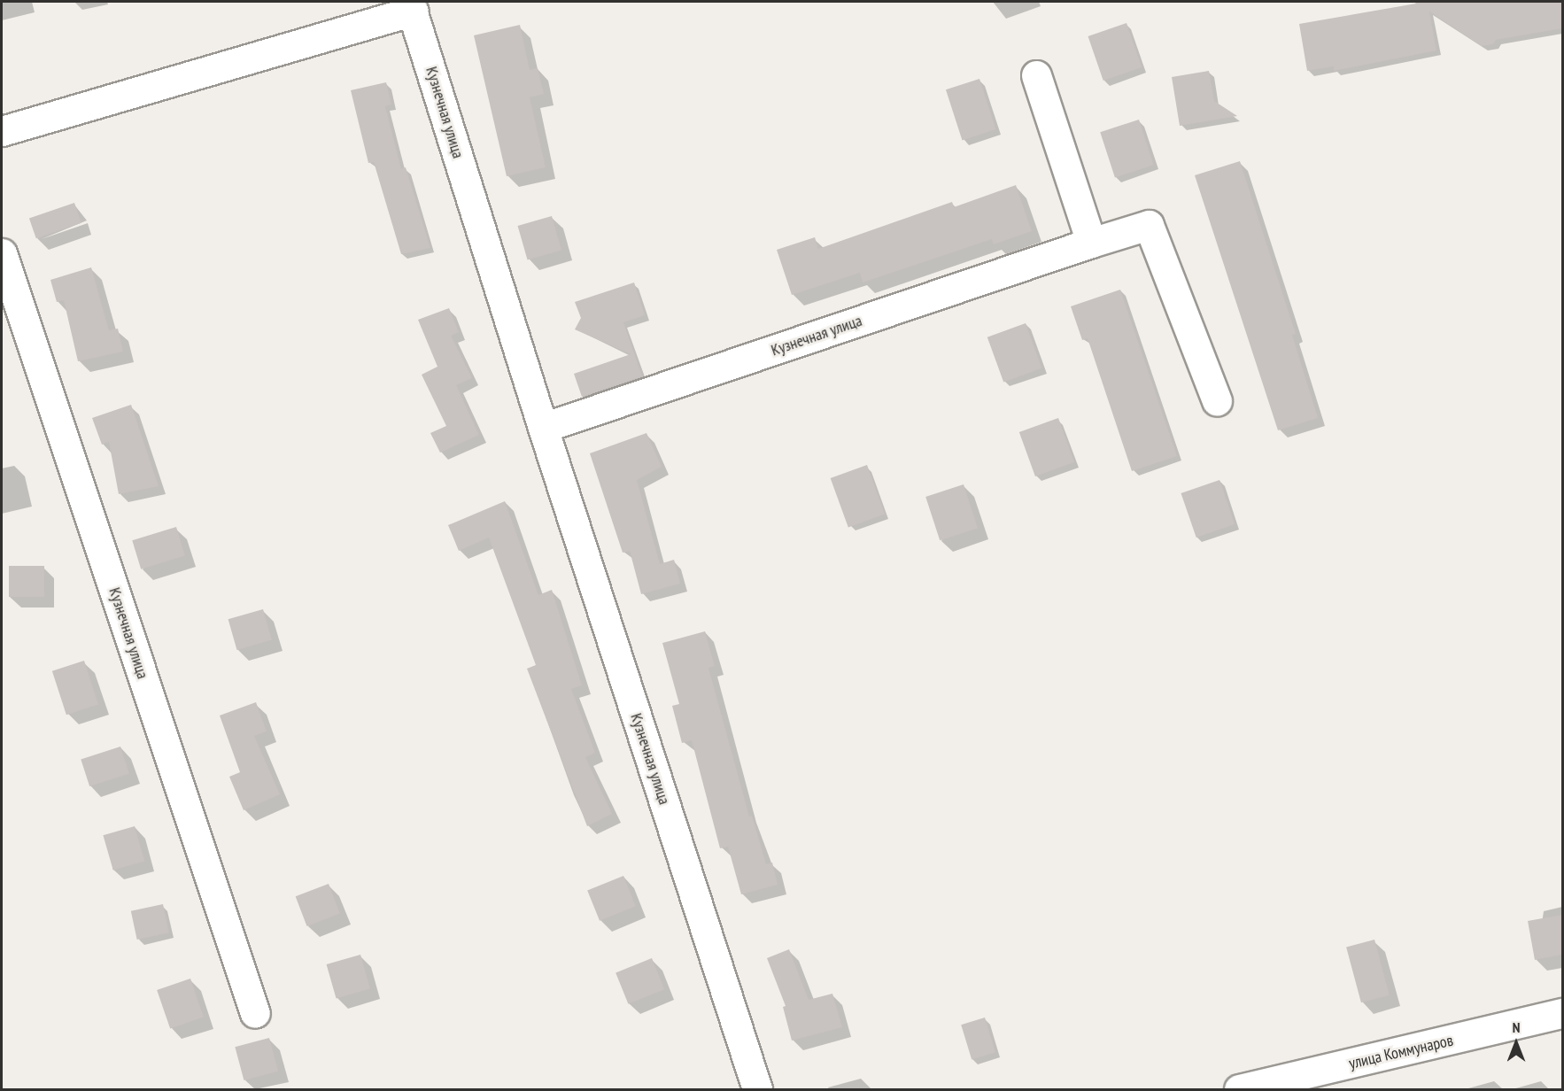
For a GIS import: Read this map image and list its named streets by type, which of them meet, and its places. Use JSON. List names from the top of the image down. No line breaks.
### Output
{"streets":{"street":["Кузнечная улица","улица Коммунаров"]},"north":"top"}
